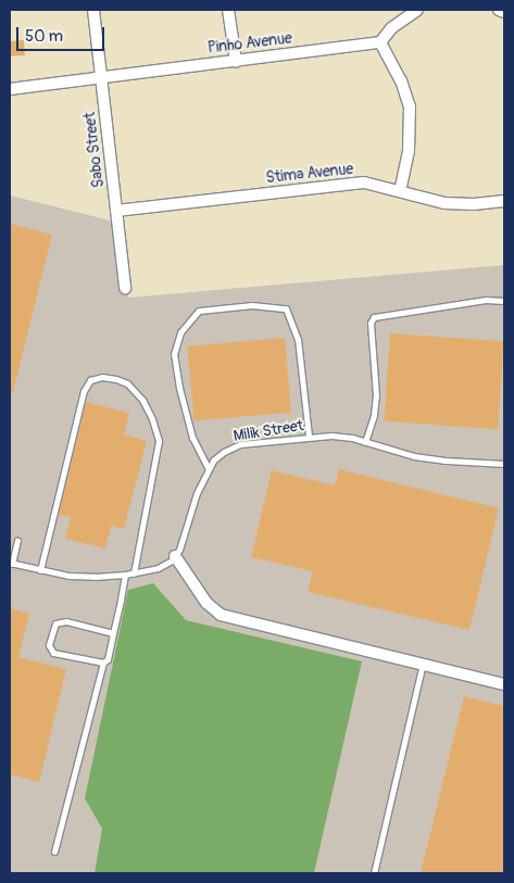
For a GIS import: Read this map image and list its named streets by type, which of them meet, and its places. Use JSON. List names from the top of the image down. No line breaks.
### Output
{"streets":{"street":["Pinho Avenue","Sabo Street","Stima Avenue"],"lane":["Milik Street"]},"crossings":[["Pinho Avenue","Sabo Street"],["Sabo Street","Stima Avenue"]],"scale_bar":"50 m"}
